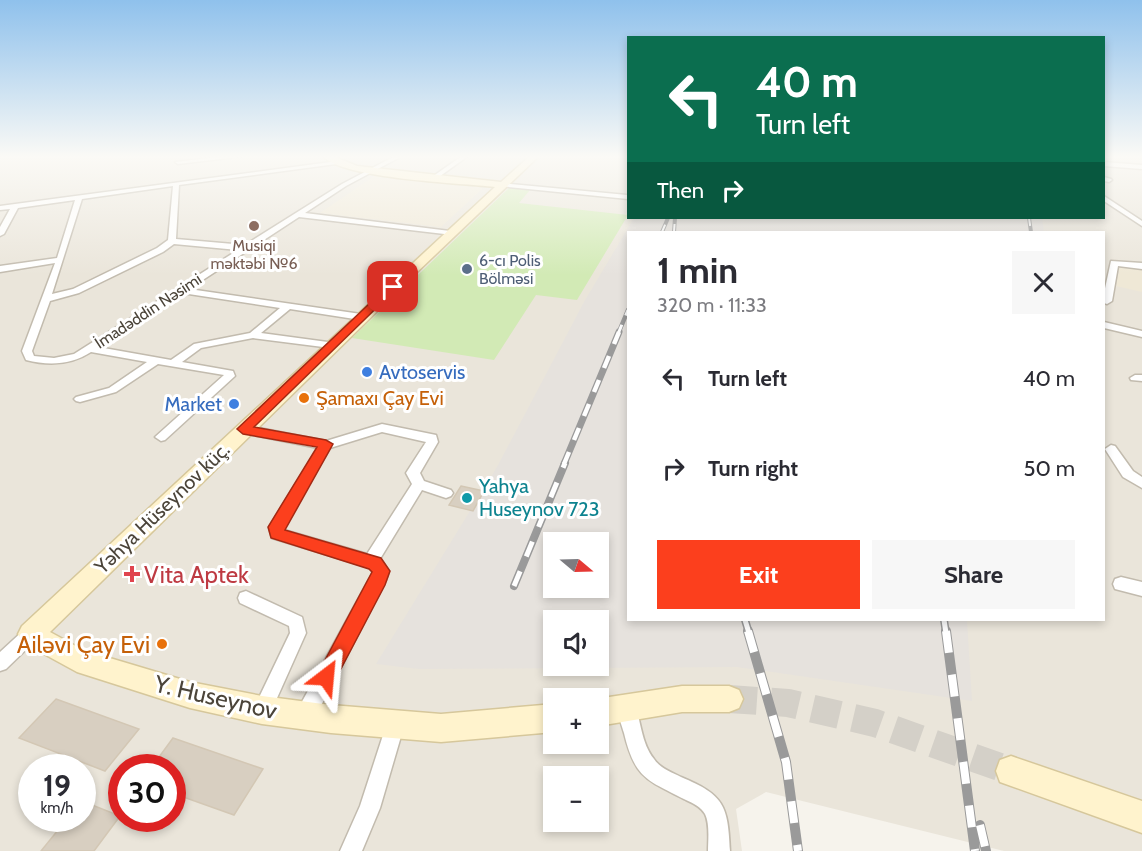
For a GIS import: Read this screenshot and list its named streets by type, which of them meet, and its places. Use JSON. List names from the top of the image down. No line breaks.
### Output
{"streets":{"main road":["Yəhya Hüseynov küç.","Y. Huseynov"],"street":["İmadəddin Nəsimi"]},"crossings":[["Yəhya Hüseynov küç.","Y. Huseynov"]],"places":{"other":["Musiqi məktəbi №6","6-cı Polis Bölməsi","Avtoservis","Şamaxı Çay Evi","Market","Yahya Huseynov 723","Ailəvi Çay Evi"],"health":["Vita Aptek"]},"north":"right","page":{"turn":["40 m","Turn left"],"then":"Then","heading":["1 min","320 m · 11:33"],"list":[{"name":"Turn left","value":"40 m"},{"name":"Turn right","value":"50 m"}],"buttons":["Exit","Share"],"map_buttons":["+","−"],"speed":"19 km/h","limit":"30"}}
